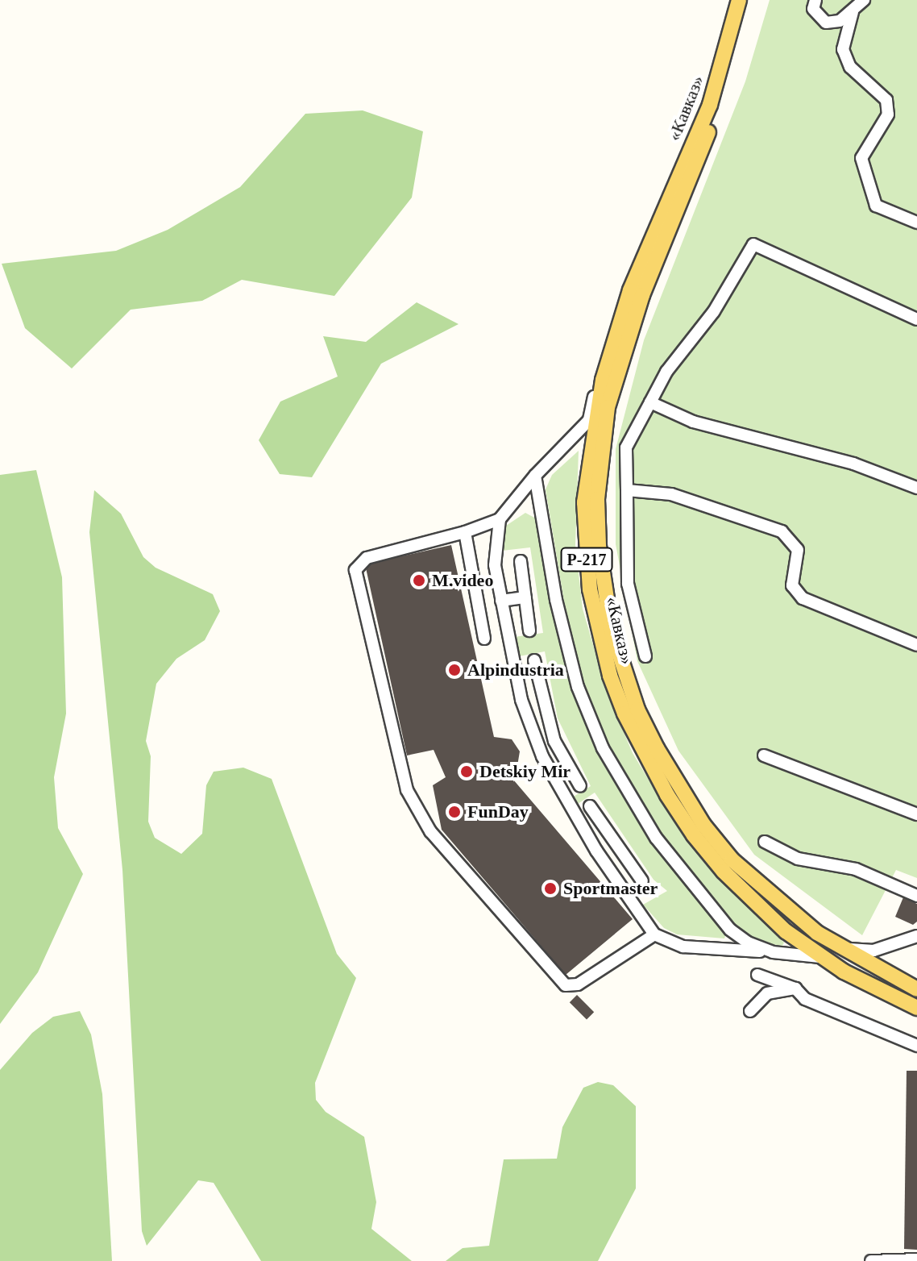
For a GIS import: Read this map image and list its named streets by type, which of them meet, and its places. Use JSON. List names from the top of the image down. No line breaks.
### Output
{"streets":{"main road":["«Кавказ»","Р-217"]},"places":["M.video","Alpindustria","Detskiy Mir","FunDay","Sportmaster"]}
